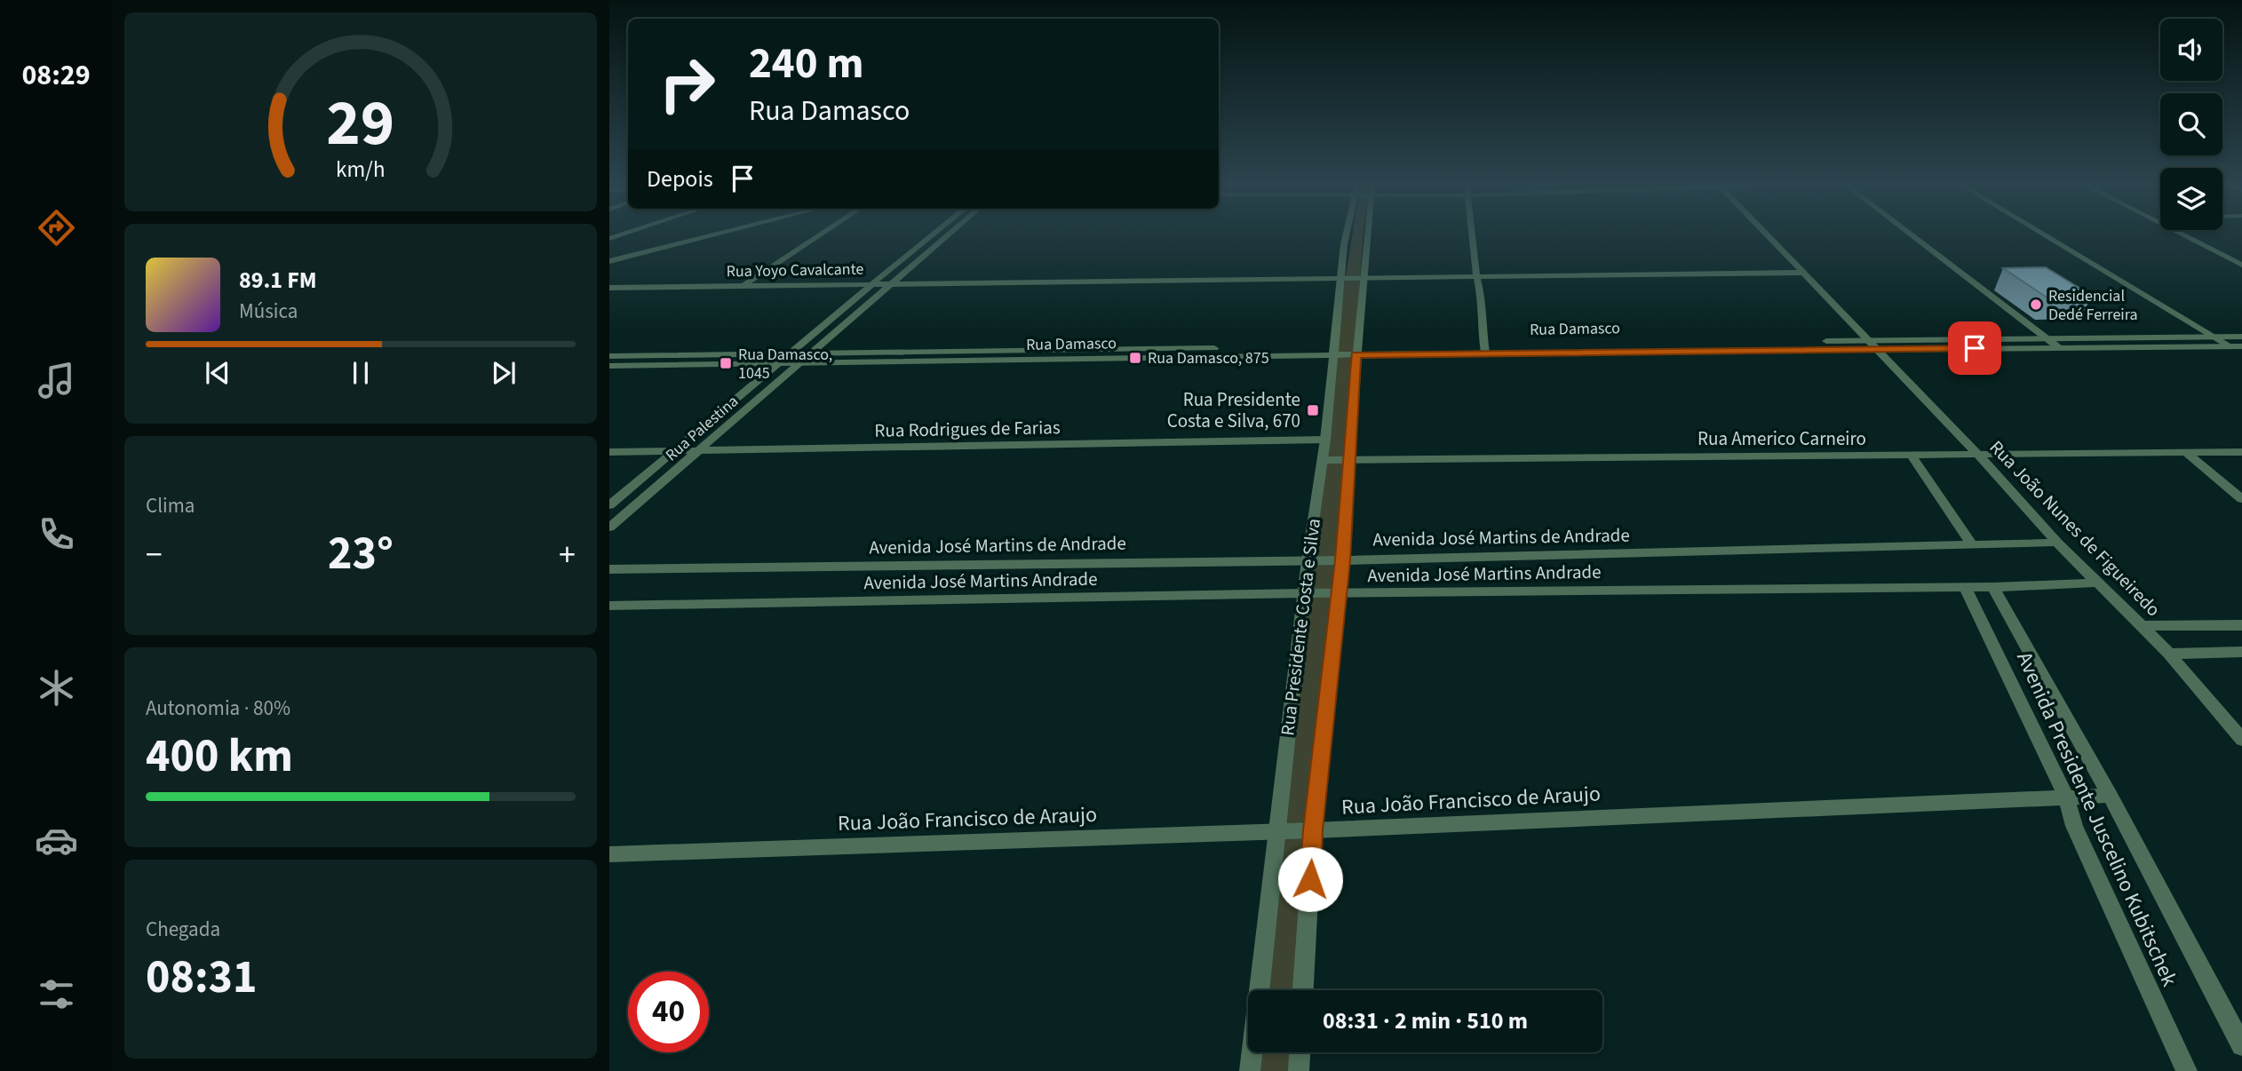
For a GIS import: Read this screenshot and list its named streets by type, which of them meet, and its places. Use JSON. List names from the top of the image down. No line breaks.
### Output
{"streets":{"street":["Rua Yoyo Cavalcante","Rua Damasco","Rua Palestina","Rua Rodrigues de Farias","Rua Americo Carneiro","Rua João Nunes de Figueiredo","Avenida José Martins de Andrade","Avenida José Martins Andrade","Rua Presidente Costa e Silva","Rua João Francisco de Araujo","Avenida Presidente Juscelino Kubitschek"]},"crossings":[["Rua Yoyo Cavalcante","Rua Palestina"],["Rua Yoyo Cavalcante","Rua João Nunes de Figueiredo"],["Rua Yoyo Cavalcante","Rua Presidente Costa e Silva"],["Rua Damasco","Rua Palestina"],["Rua Damasco","Rua João Nunes de Figueiredo"],["Rua Damasco","Rua Presidente Costa e Silva"],["Rua Palestina","Rua Rodrigues de Farias"],["Rua Rodrigues de Farias","Rua Presidente Costa e Silva"],["Rua Americo Carneiro","Rua João Nunes de Figueiredo"],["Rua Americo Carneiro","Rua Presidente Costa e Silva"],["Rua João Nunes de Figueiredo","Avenida José Martins de Andrade"],["Rua João Nunes de Figueiredo","Avenida José Martins Andrade"],["Avenida José Martins de Andrade","Rua Presidente Costa e Silva"],["Avenida José Martins Andrade","Rua Presidente Costa e Silva"],["Avenida José Martins Andrade","Avenida Presidente Juscelino Kubitschek"],["Rua Presidente Costa e Silva","Rua João Francisco de Araujo"],["Rua João Francisco de Araujo","Avenida Presidente Juscelino Kubitschek"]],"places":{"other":["Residencial Dedé Ferreira"],"transit":["Rua Damasco, 875","Rua Damasco, 1045","Rua Presidente Costa e Silva, 670"]},"page":{"tabs":"08:29","turn":["240 m","Rua Damasco"],"then":"Depois","song":["89.1 FM","Música"],"tile":["Clima",["Autonomia · 80%","400 km"],["Chegada","08:31"]],"heat":["−","23°","+"],"limit":"40","trip":"08:31 · 2 min · 510 m","gauge":["29","km/h"]}}
